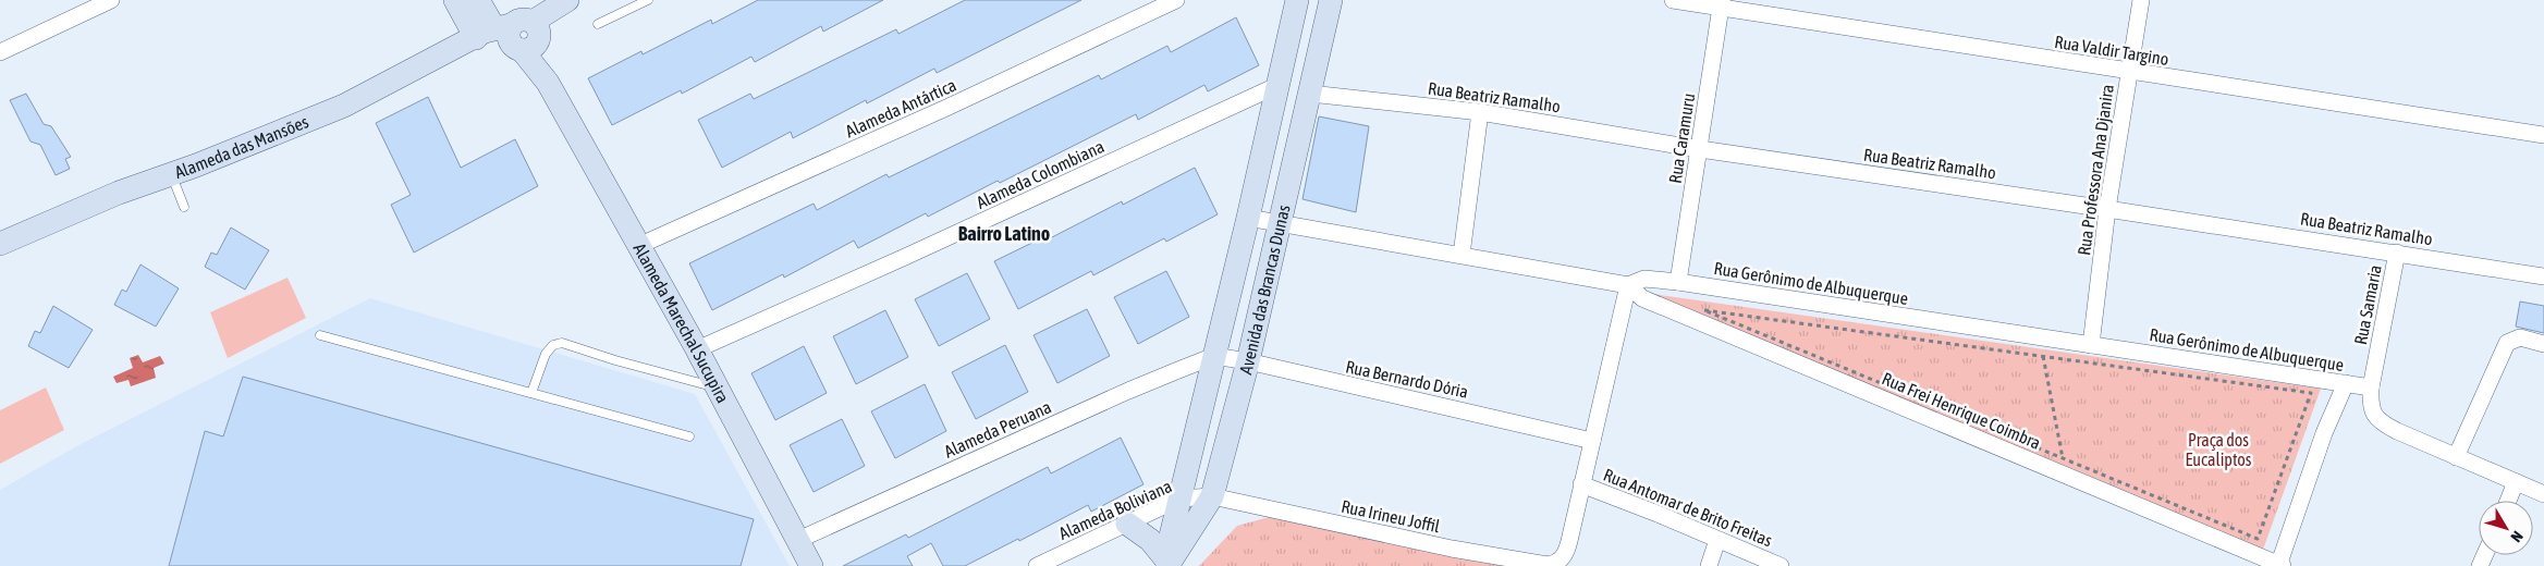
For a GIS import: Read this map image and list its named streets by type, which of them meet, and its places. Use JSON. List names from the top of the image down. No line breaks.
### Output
{"streets":{"street":["Rua Valdir Targino","Rua Beatriz Ramalho","Alameda Antártica","Rua Caramuru","Alameda das Mansões","Rua Professora Ana Djanira","Alameda Colombiana","Rua Gerônimo de Albuquerque","Avenida das Brancas Dunas","Rua Samaria","Alameda Marechal Sucupira","Rua Bernardo Dória","Rua Frei Henrique Coimbra","Alameda Peruana","Rua Antomar de Brito Freitas","Alameda Boliviana","Rua Irineu Joffil"]},"crossings":[["Rua Valdir Targino","Rua Caramuru"],["Rua Valdir Targino","Rua Professora Ana Djanira"],["Rua Beatriz Ramalho","Rua Caramuru"],["Rua Beatriz Ramalho","Rua Professora Ana Djanira"],["Rua Beatriz Ramalho","Avenida das Brancas Dunas"],["Rua Beatriz Ramalho","Rua Samaria"],["Alameda Antártica","Alameda Marechal Sucupira"],["Rua Caramuru","Rua Gerônimo de Albuquerque"],["Alameda das Mansões","Alameda Marechal Sucupira"],["Rua Professora Ana Djanira","Rua Gerônimo de Albuquerque"],["Alameda Colombiana","Avenida das Brancas Dunas"],["Alameda Colombiana","Alameda Marechal Sucupira"],["Rua Gerônimo de Albuquerque","Avenida das Brancas Dunas"],["Rua Gerônimo de Albuquerque","Rua Samaria"],["Rua Gerônimo de Albuquerque","Rua Frei Henrique Coimbra"],["Avenida das Brancas Dunas","Rua Bernardo Dória"],["Avenida das Brancas Dunas","Alameda Peruana"],["Avenida das Brancas Dunas","Alameda Boliviana"],["Avenida das Brancas Dunas","Rua Irineu Joffil"],["Alameda Marechal Sucupira","Alameda Peruana"],["Rua Bernardo Dória","Alameda Peruana"],["Rua Antomar de Brito Freitas","Rua Irineu Joffil"],["Alameda Boliviana","Rua Irineu Joffil"]],"districts":["Bairro Latino"],"parks":["Praça dos Eucaliptos"],"north":"bottom right"}
